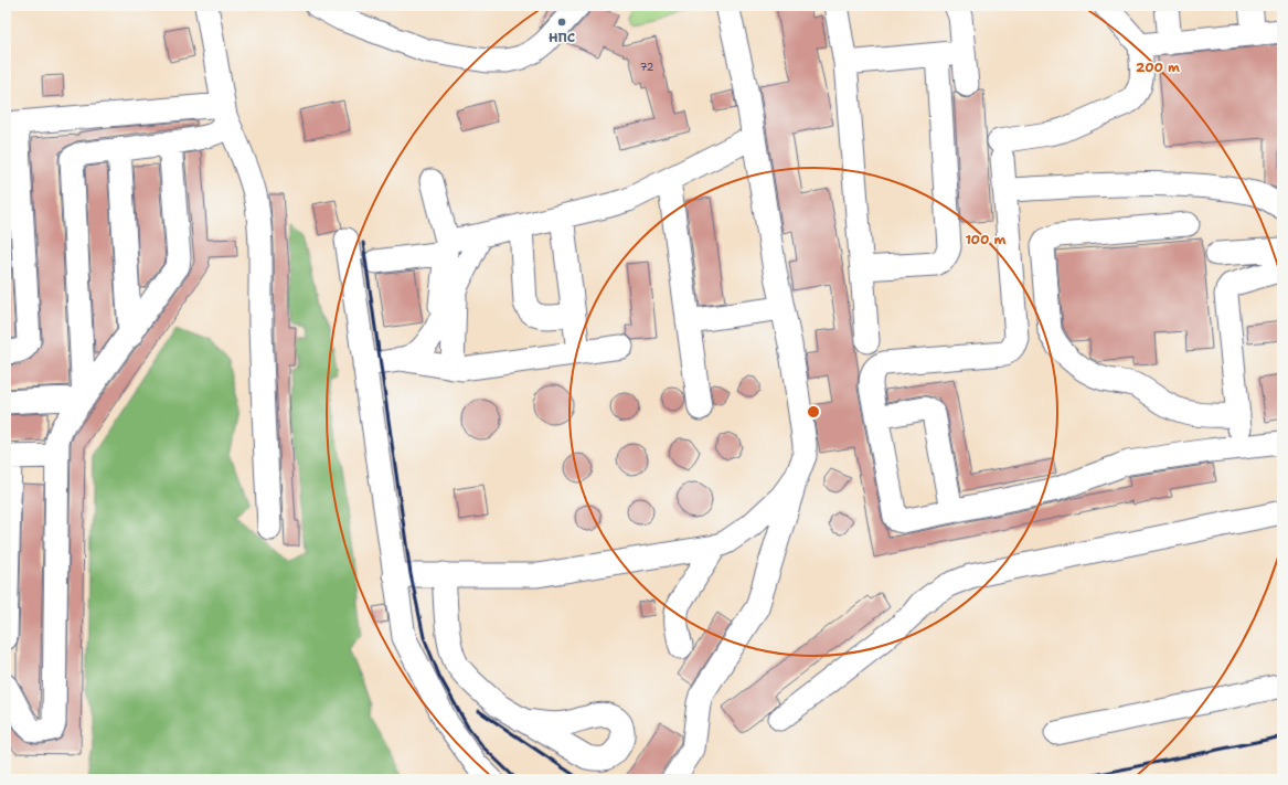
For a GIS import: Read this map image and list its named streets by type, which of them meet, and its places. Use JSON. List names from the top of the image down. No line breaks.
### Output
{"places":["НПС"],"house_numbers":["72"],"rings":["200 m","100 m"]}
